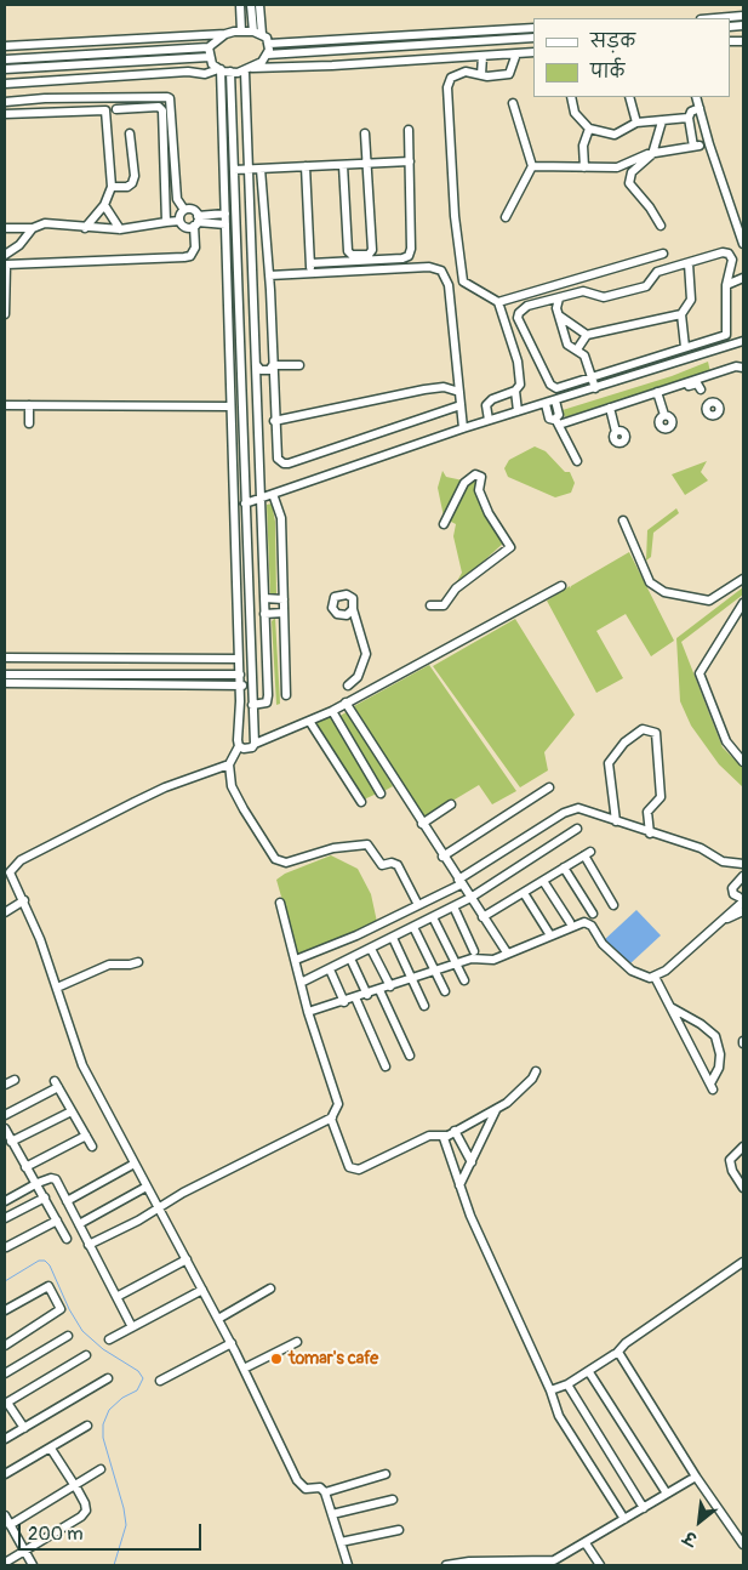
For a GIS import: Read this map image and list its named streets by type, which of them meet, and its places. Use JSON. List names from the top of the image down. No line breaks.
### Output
{"places":["tomar's cafe"],"legend":["सड़क","पार्क"],"scale_bar":"200 m","north":"bottom left"}
